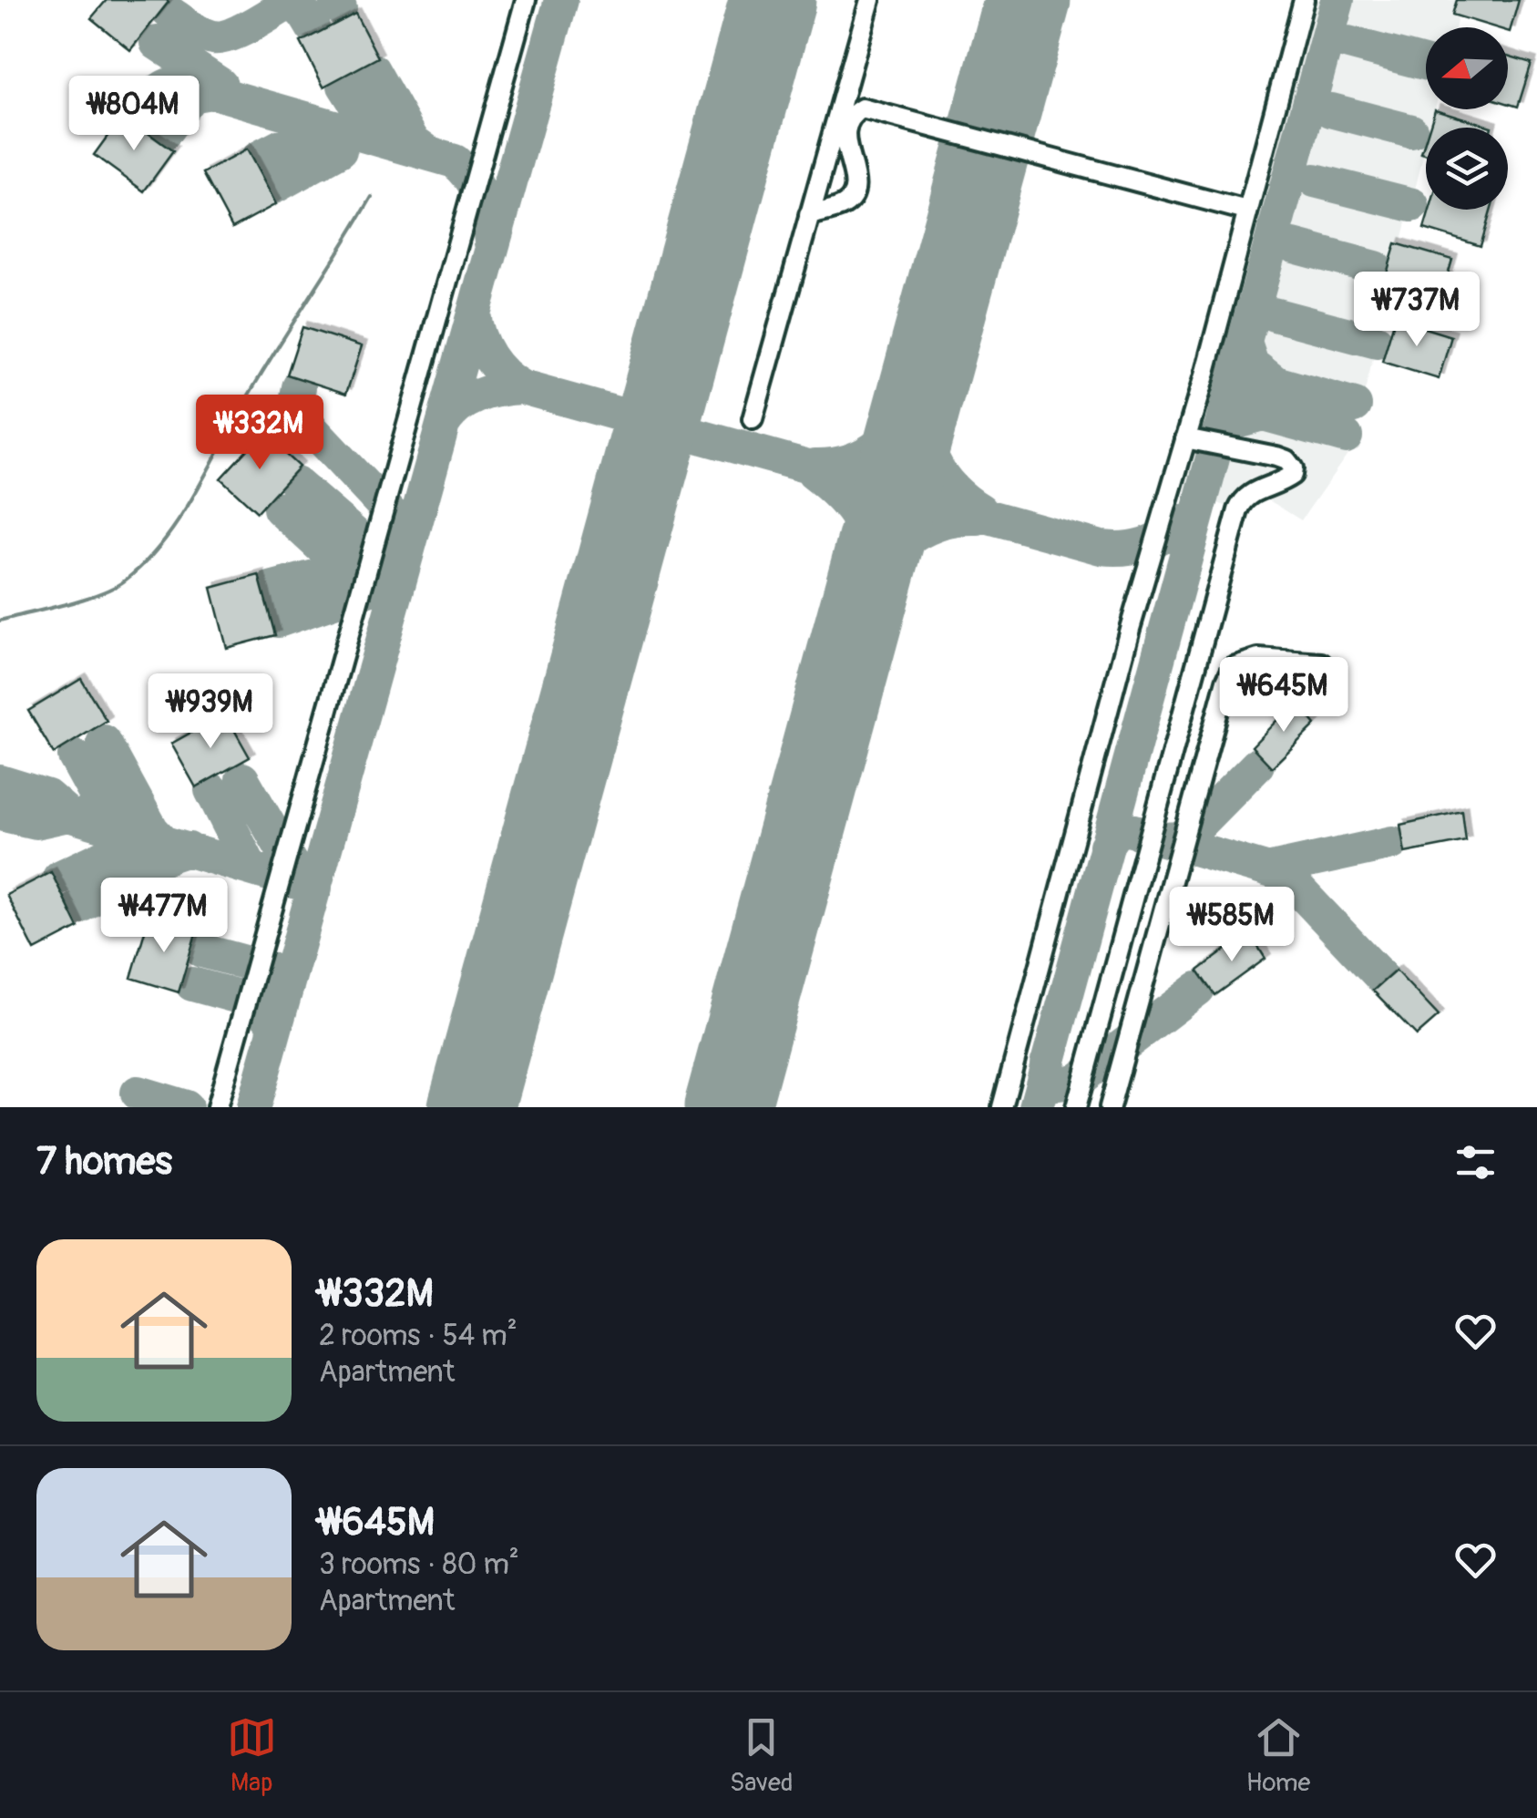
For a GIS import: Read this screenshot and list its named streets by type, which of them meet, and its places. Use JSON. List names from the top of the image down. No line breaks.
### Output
{"north":"left","page":{"price":["₩804M","₩737M","₩332M","₩645M","₩939M","₩477M","₩585M"],"heading":"7 homes","list":[{"name":"₩332M","note":"2 rooms · 54 m² · Apartment"},{"name":"₩645M","note":"3 rooms · 80 m² · Apartment"}],"tabs":["Map","Saved","Home"]}}
